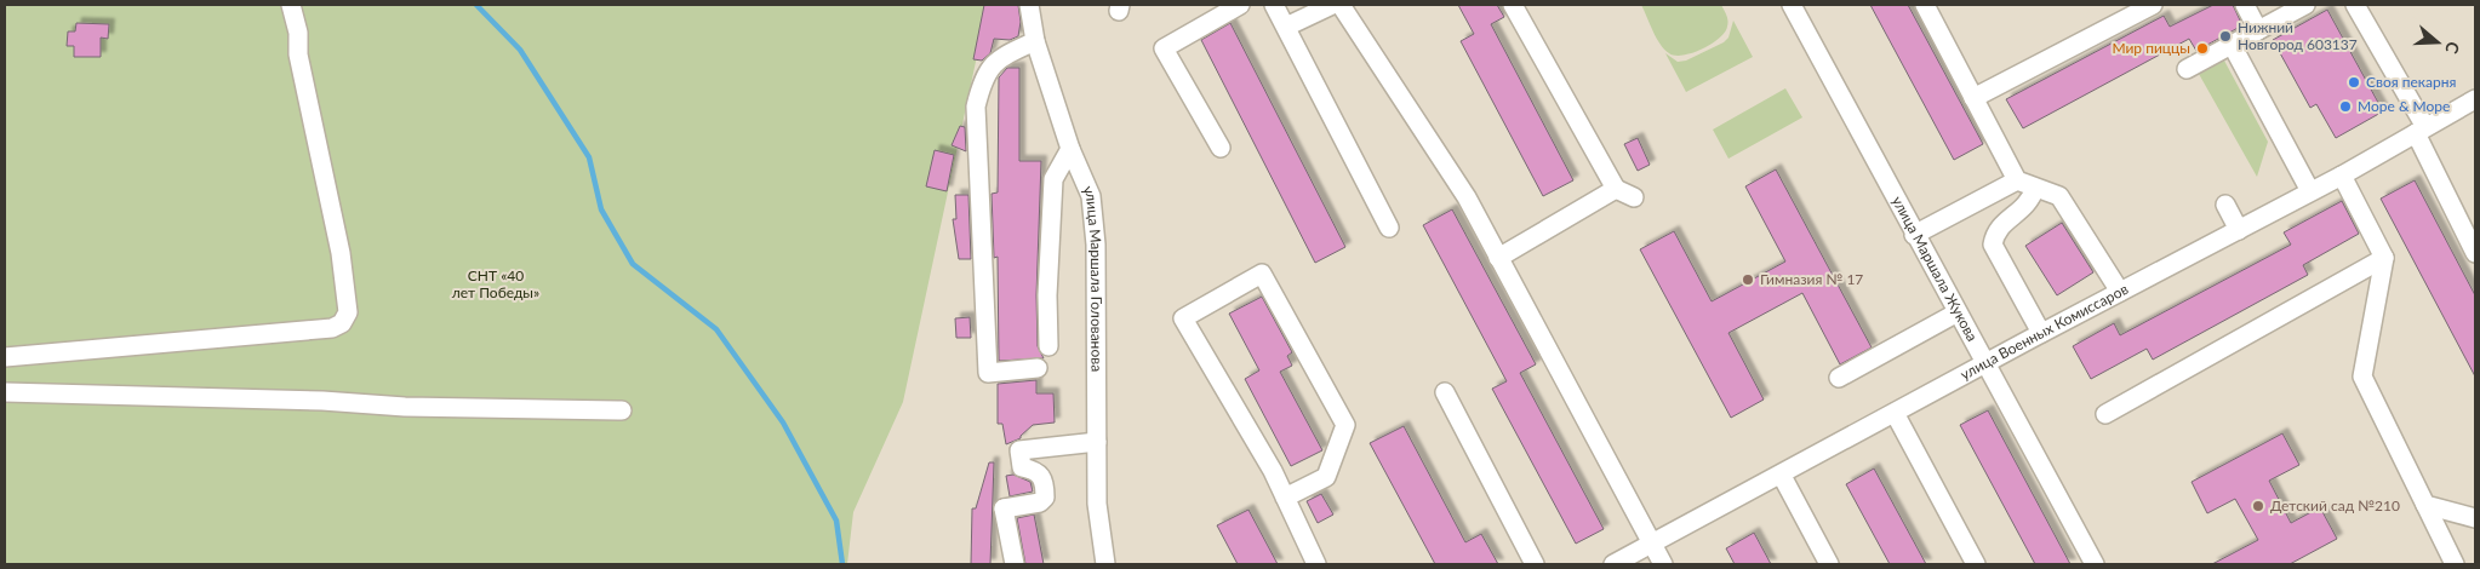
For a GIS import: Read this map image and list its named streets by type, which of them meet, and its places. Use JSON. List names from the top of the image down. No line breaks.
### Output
{"streets":{"street":["улица Маршала Жукова","улица Маршала Голованова","улица Военных Комиссаров"]},"crossings":[["улица Маршала Жукова","улица Военных Комиссаров"]],"parks":["СНТ «40 лет Победы»"],"places":["Нижний Новгород 603137","Мир пиццы","Своя пекарня","Море & Море","Гимназия № 17","Детский сад №210"],"north":"right"}
